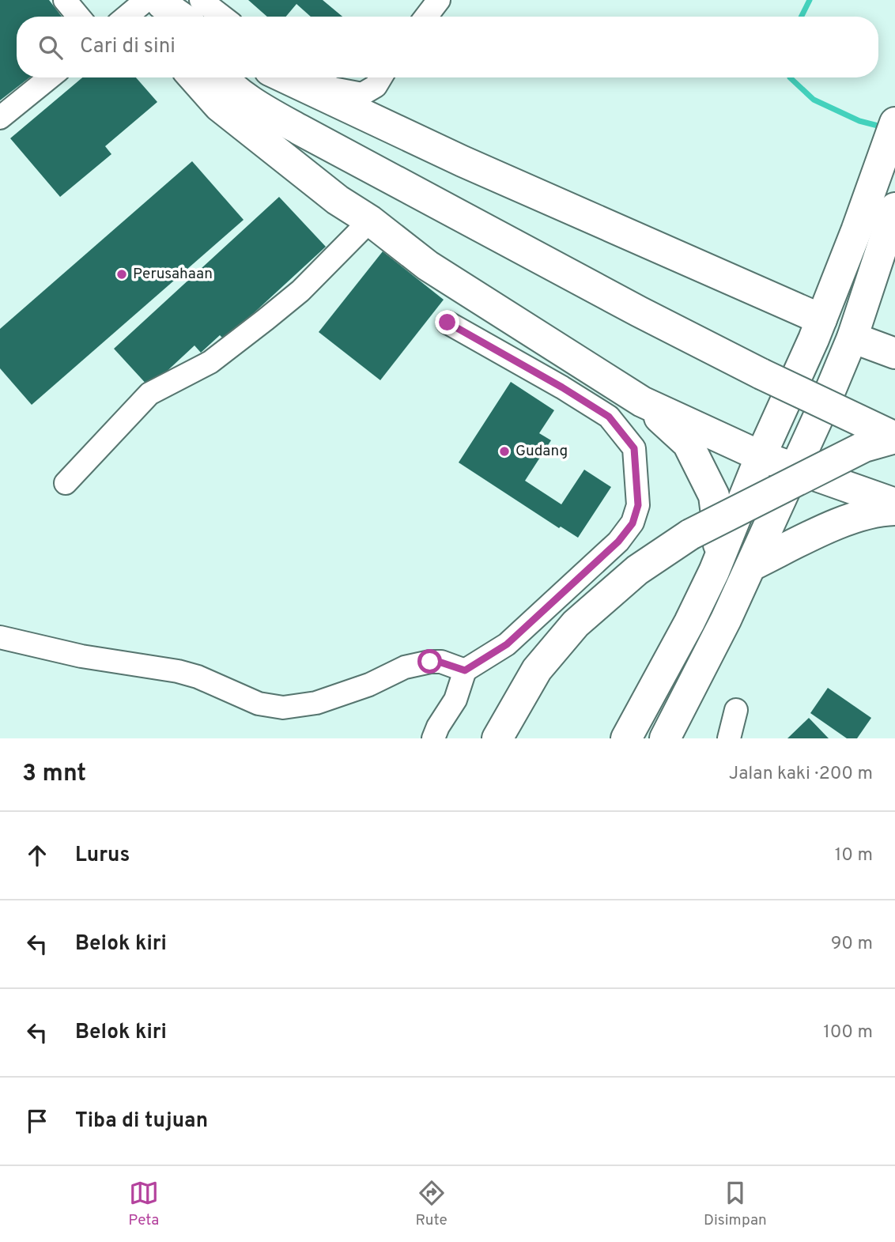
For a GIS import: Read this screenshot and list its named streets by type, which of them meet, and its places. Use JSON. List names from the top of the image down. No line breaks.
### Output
{"places":["Perusahaan","Gudang"],"page":{"search":"Cari di sini","heading":["3 mnt","Jalan kaki · 200 m"],"list":[["Lurus","10 m"],["Belok kiri","90 m"],["Belok kiri","100 m"],"Tiba di tujuan"],"nav":["Peta","Rute","Disimpan"]}}
